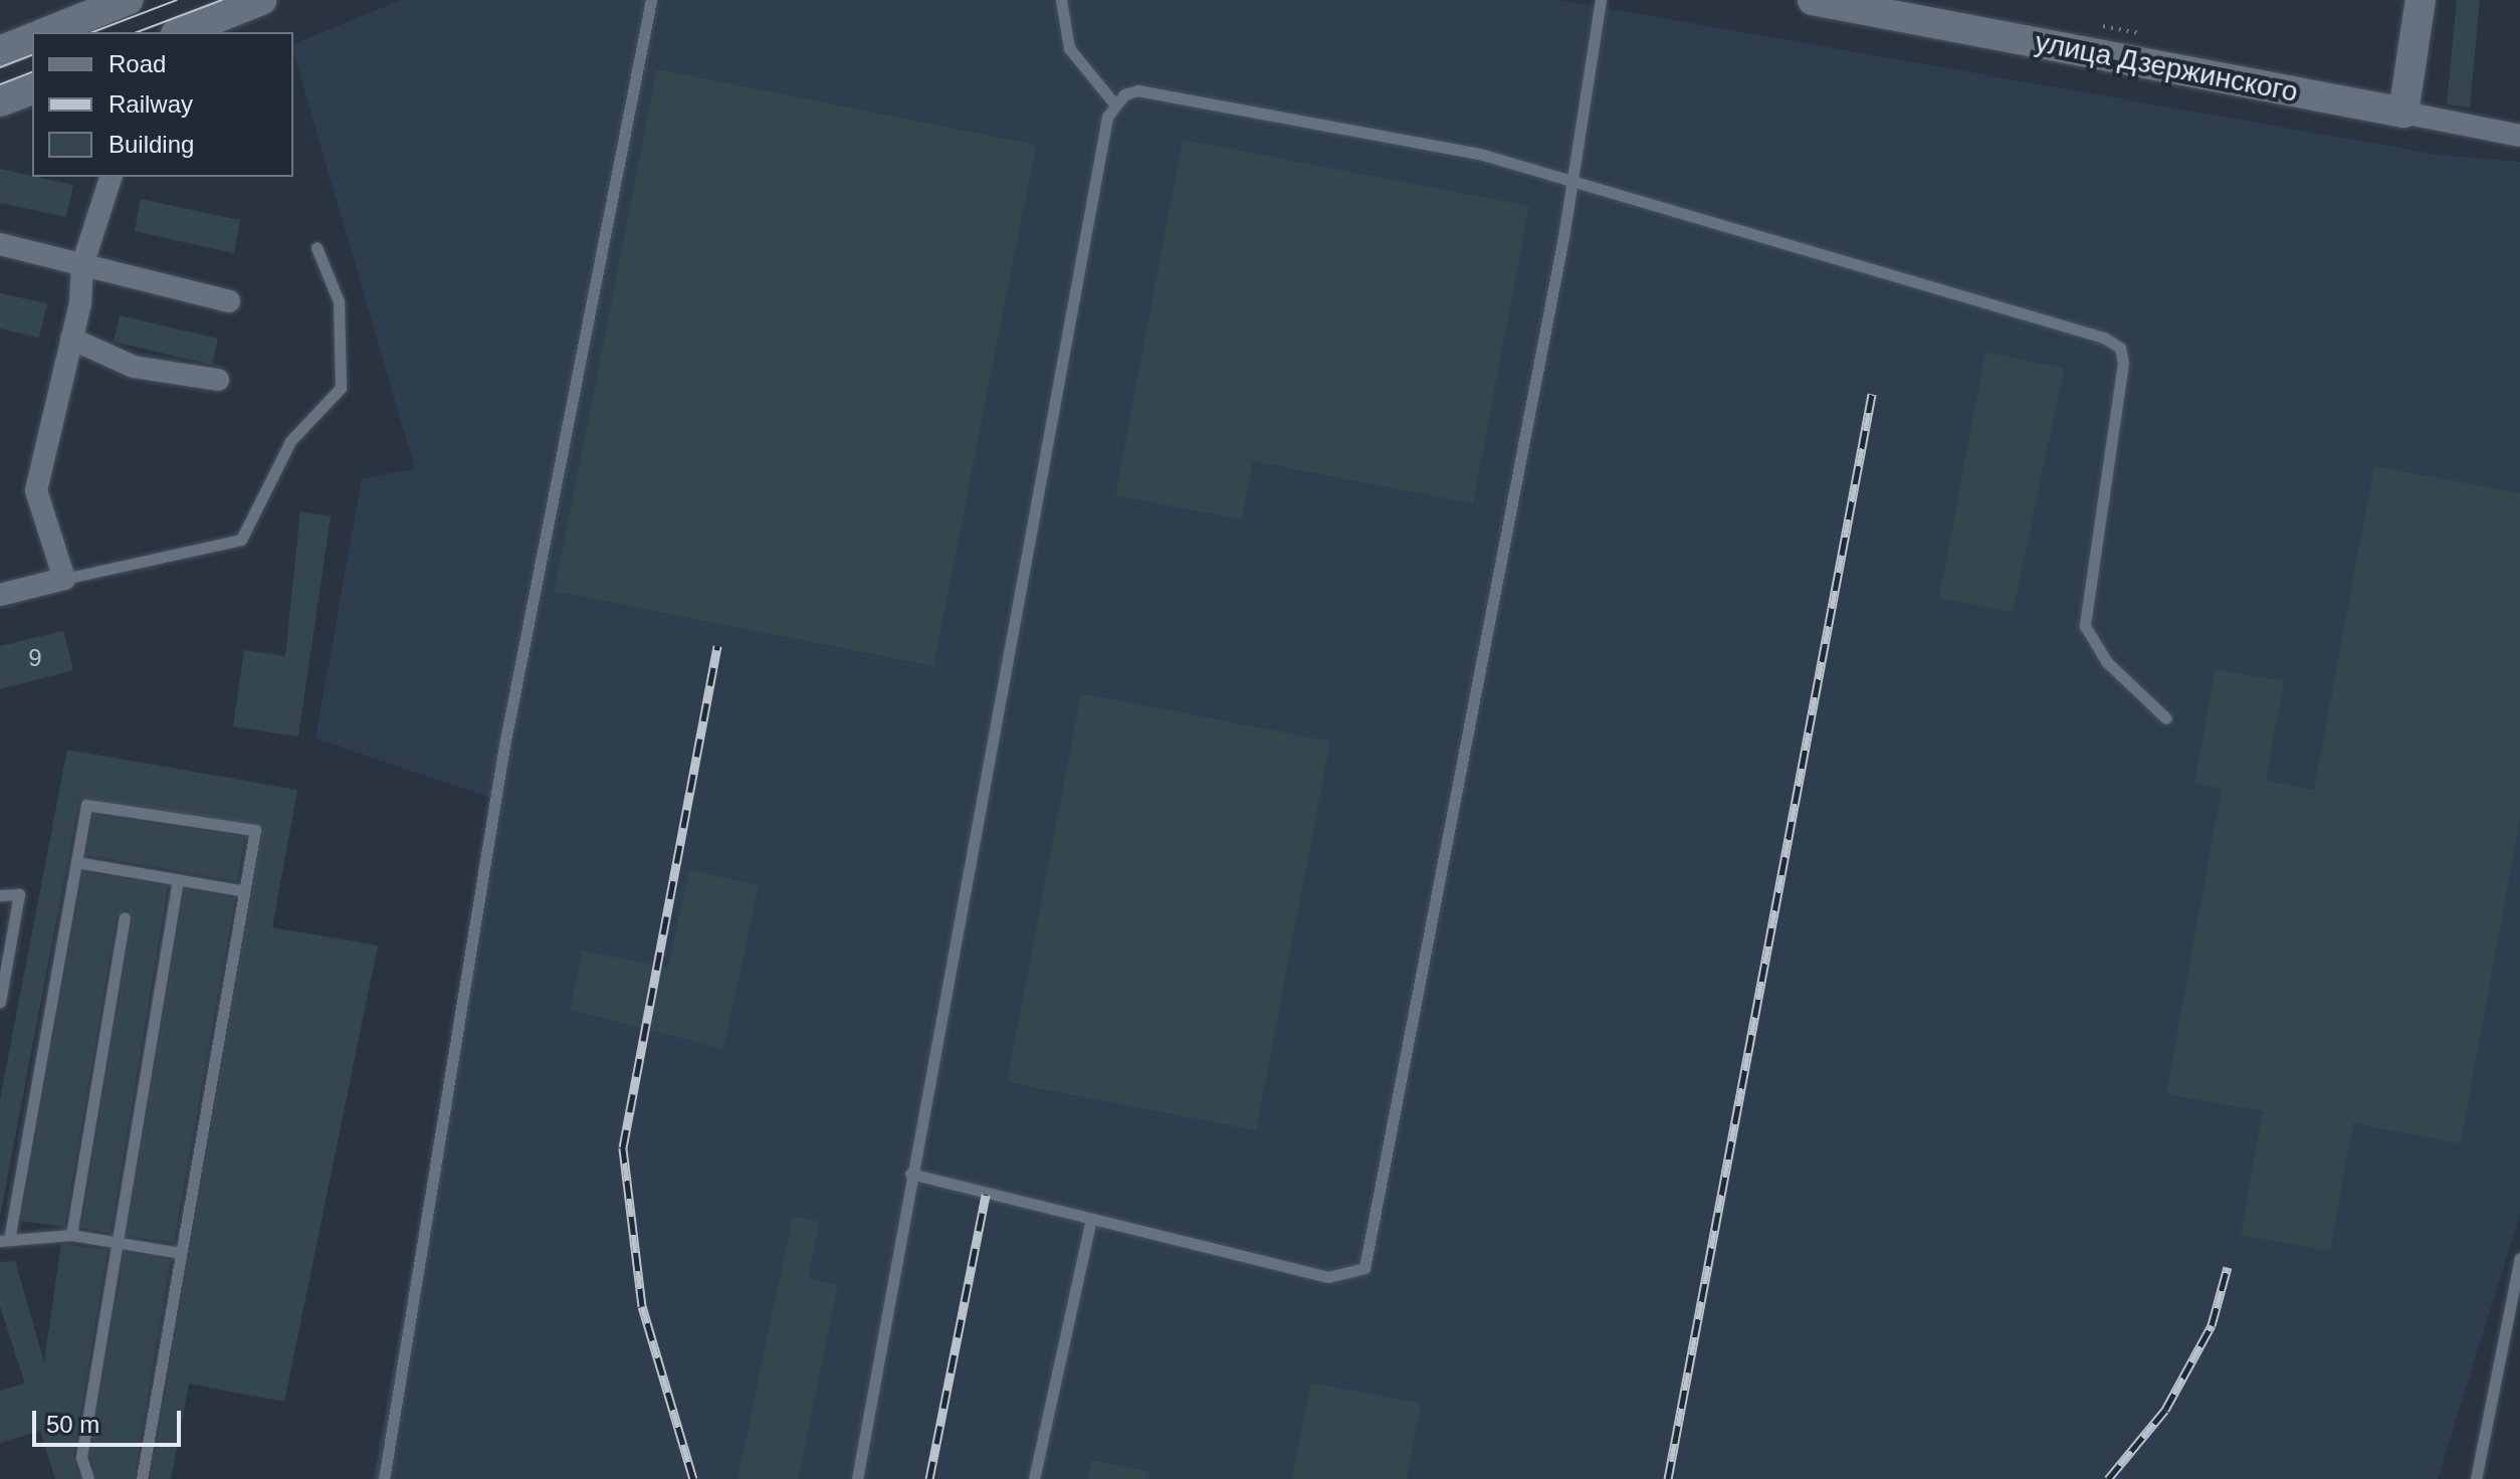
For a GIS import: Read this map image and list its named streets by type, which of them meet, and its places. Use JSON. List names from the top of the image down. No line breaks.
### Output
{"streets":{"street":["улица Дзержинского"]},"house_numbers":["9"],"legend":["Road","Railway","Building"],"scale_bar":"50 m"}
